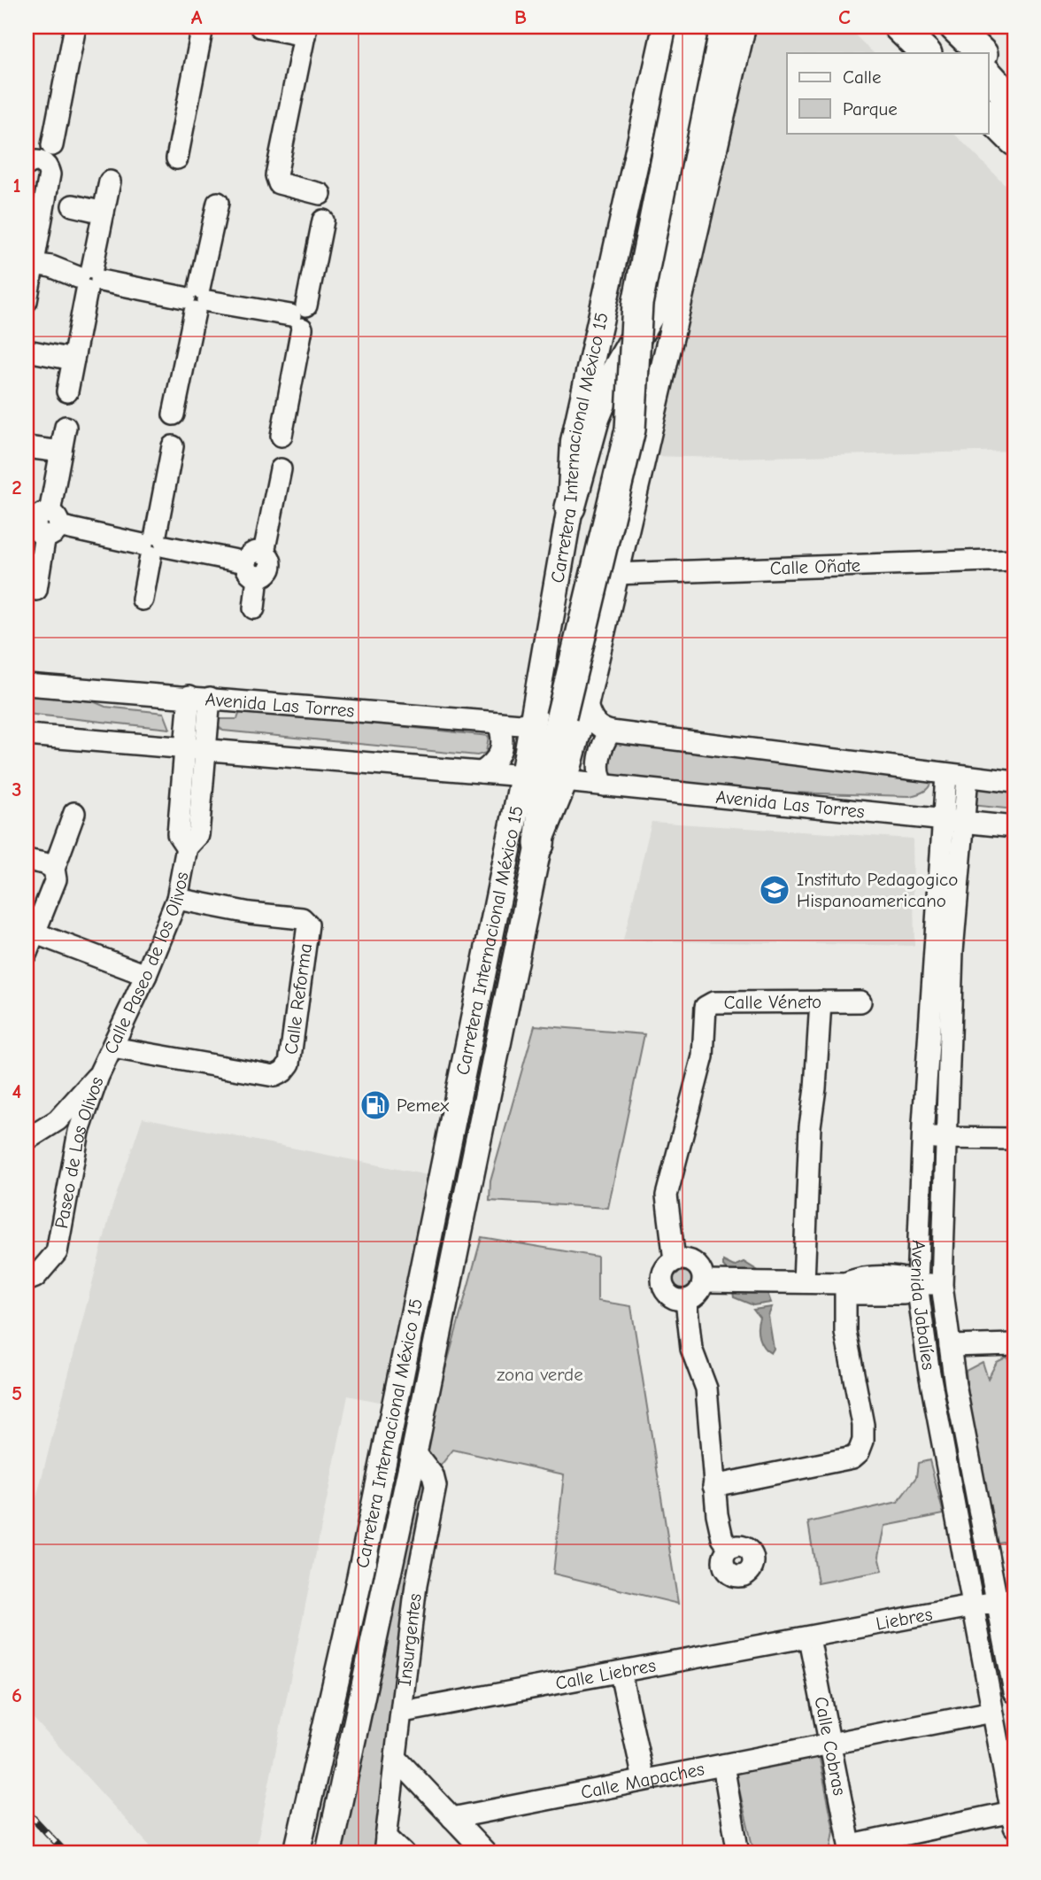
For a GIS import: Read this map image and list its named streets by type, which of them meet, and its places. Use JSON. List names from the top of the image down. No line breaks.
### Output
{"streets":{"main road":["Carretera Internacional México 15"],"street":["Calle Oñate","Avenida Las Torres","Calle Paseo de los Olivos","Calle Reforma","Calle Véneto","Paseo de Los Olivos","Avenida Jabalíes","Liebres","Insurgentes","Calle Liebres","Calle Cobras","Calle Mapaches"]},"crossings":[["Carretera Internacional México 15","Calle Oñate"],["Carretera Internacional México 15","Avenida Las Torres"],["Carretera Internacional México 15","Insurgentes"],["Avenida Las Torres","Calle Paseo de los Olivos"],["Avenida Las Torres","Avenida Jabalíes"],["Calle Paseo de los Olivos","Calle Reforma"],["Calle Paseo de los Olivos","Paseo de Los Olivos"],["Avenida Jabalíes","Liebres"],["Avenida Jabalíes","Calle Mapaches"],["Liebres","Calle Liebres"],["Liebres","Calle Cobras"],["Insurgentes","Calle Liebres"],["Calle Liebres","Calle Cobras"],["Calle Cobras","Calle Mapaches"]],"parks":["zona verde"],"places":{"school or university":["Instituto Pedagogico Hispanoamericano"],"fuel station":["Pemex"]},"legend":["Calle","Parque"],"grid":{"columns":["A","B","C"],"rows":["1","2","3","4","5","6"]}}
